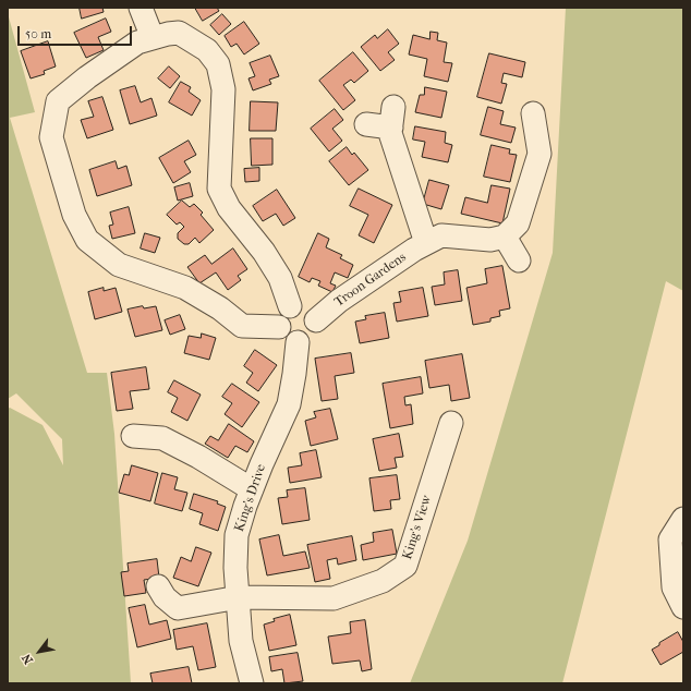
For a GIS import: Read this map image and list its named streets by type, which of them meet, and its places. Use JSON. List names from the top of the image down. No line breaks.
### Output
{"streets":{"street":["Troon Gardens","King's Drive","King's View"]},"crossings":[["Troon Gardens","King's Drive"],["King's Drive","King's View"]],"scale_bar":"50 m","north":"bottom left"}
